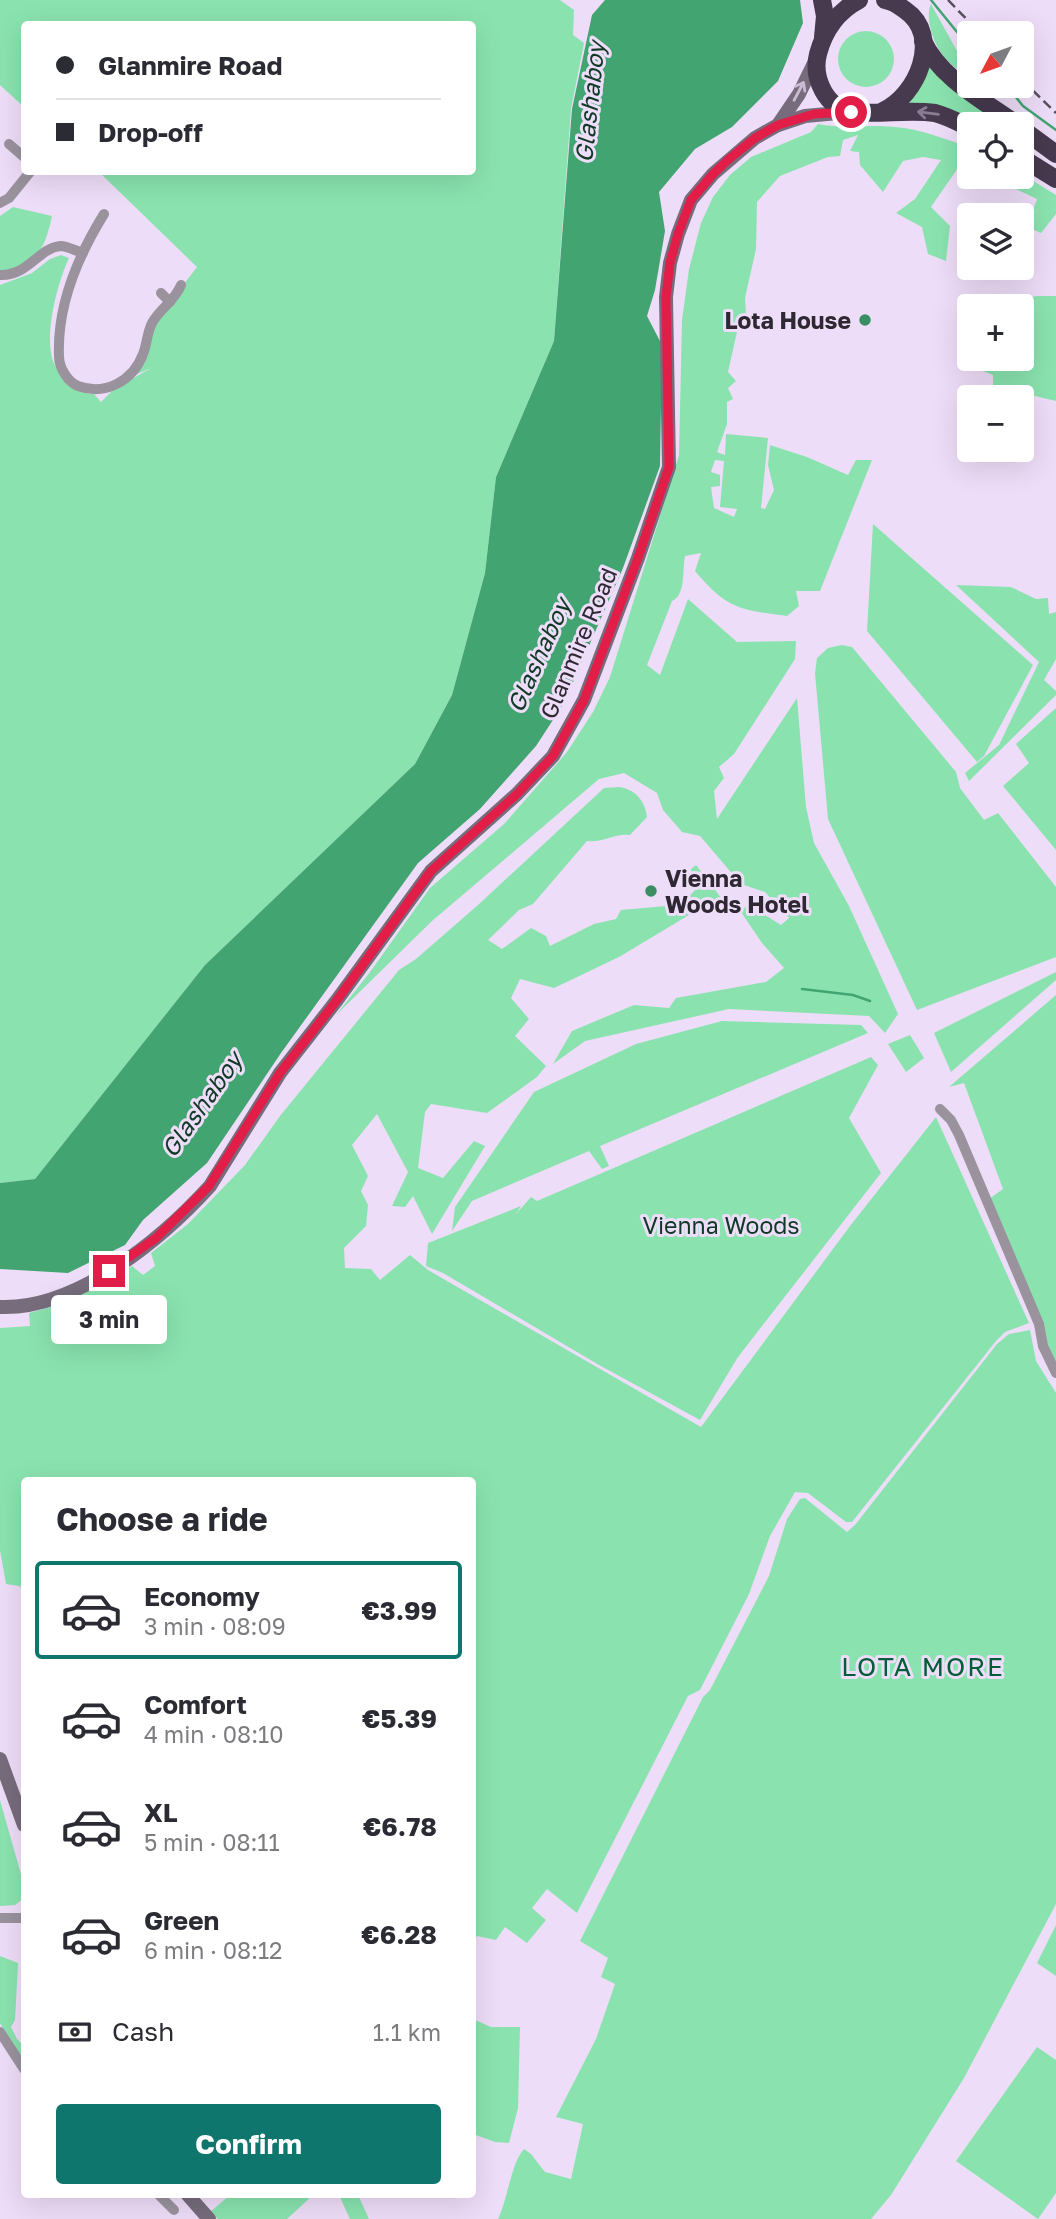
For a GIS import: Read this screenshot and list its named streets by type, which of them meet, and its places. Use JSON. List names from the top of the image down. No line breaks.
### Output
{"streets":{"main road":["Glanmire Road"]},"districts":["LOTA MORE"],"water":["Glashaboy"],"parks":["Vienna Woods"],"places":["Lota House","Vienna Woods Hotel"],"north":"bottom left","page":{"map_buttons":["+","−"],"banner":["Glanmire Road","Drop-off"],"bubble":"3 min","heading":"Choose a ride","list":[{"name":"Economy","note":"3 min · 08:09","value":"€3.99"},{"name":"Comfort","note":"4 min · 08:10","value":"€5.39"},{"name":"XL","note":"5 min · 08:11","value":"€6.78"},{"name":"Green","note":"6 min · 08:12","value":"€6.28"}],"pay":["Cash","1.1 km"],"buttons":"Confirm"}}
